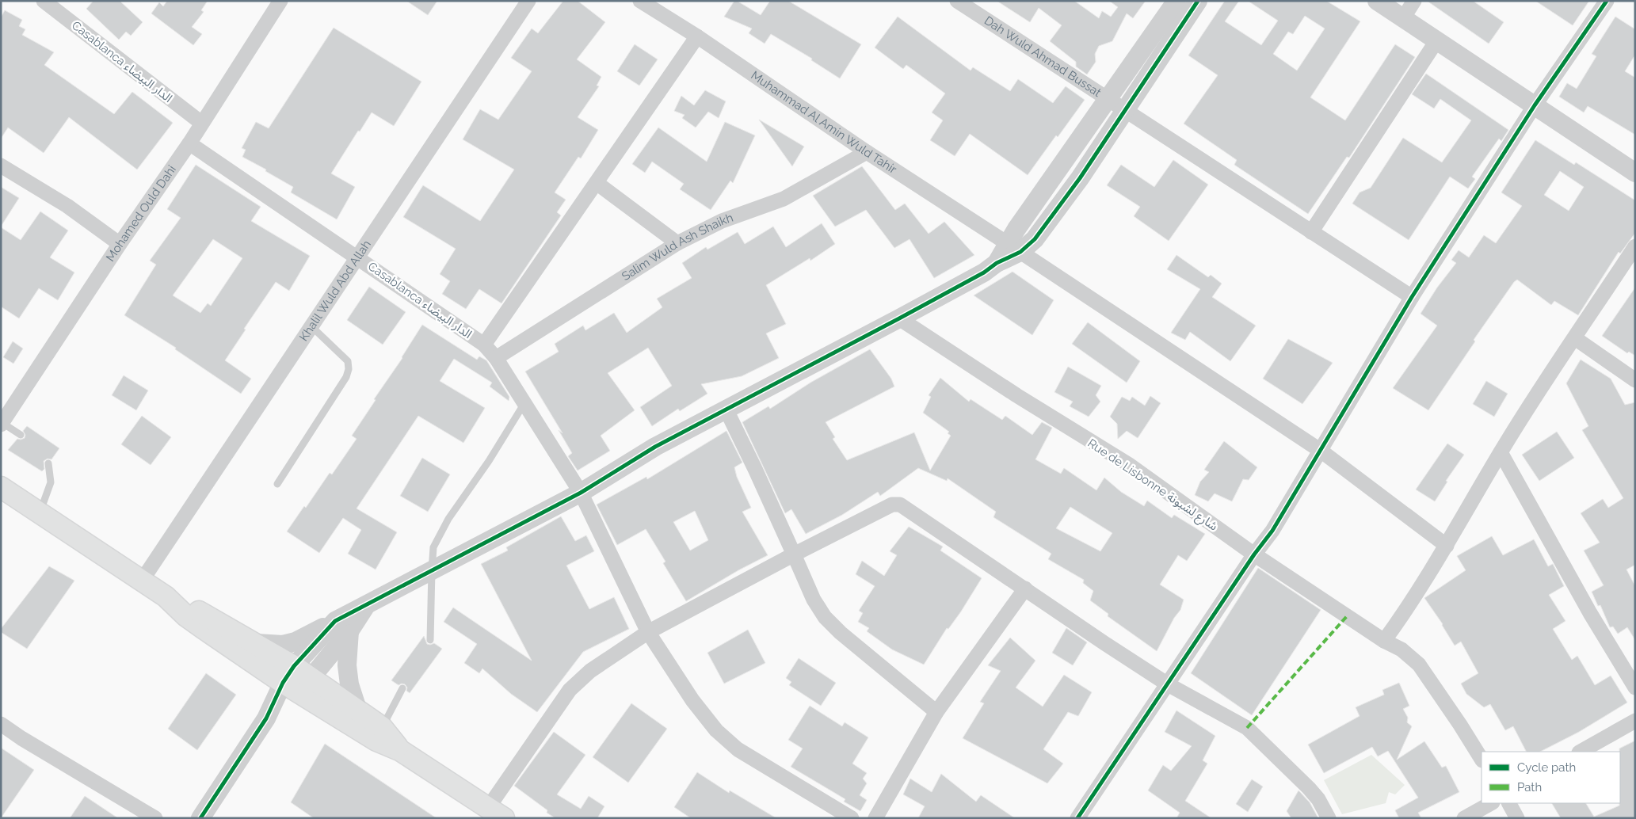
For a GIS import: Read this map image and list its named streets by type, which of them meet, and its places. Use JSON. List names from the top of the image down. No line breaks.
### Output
{"streets":{"street":["Dah Wuld Ahmad Bussat","Casablanca الدار البيضاء","Muhammad Al Amin Wuld Tahir","Mohamed Ould Dahi","Salim Wuld Ash Shaikh","Khalil Wuld Abd Allah","Rue de Lisbonne شارع لشبونة"]},"crossings":[["Casablanca الدار البيضاء","Mohamed Ould Dahi"],["Casablanca الدار البيضاء","Salim Wuld Ash Shaikh"],["Casablanca الدار البيضاء","Khalil Wuld Abd Allah"],["Muhammad Al Amin Wuld Tahir","Salim Wuld Ash Shaikh"]],"legend":["Cycle path","Path"]}
